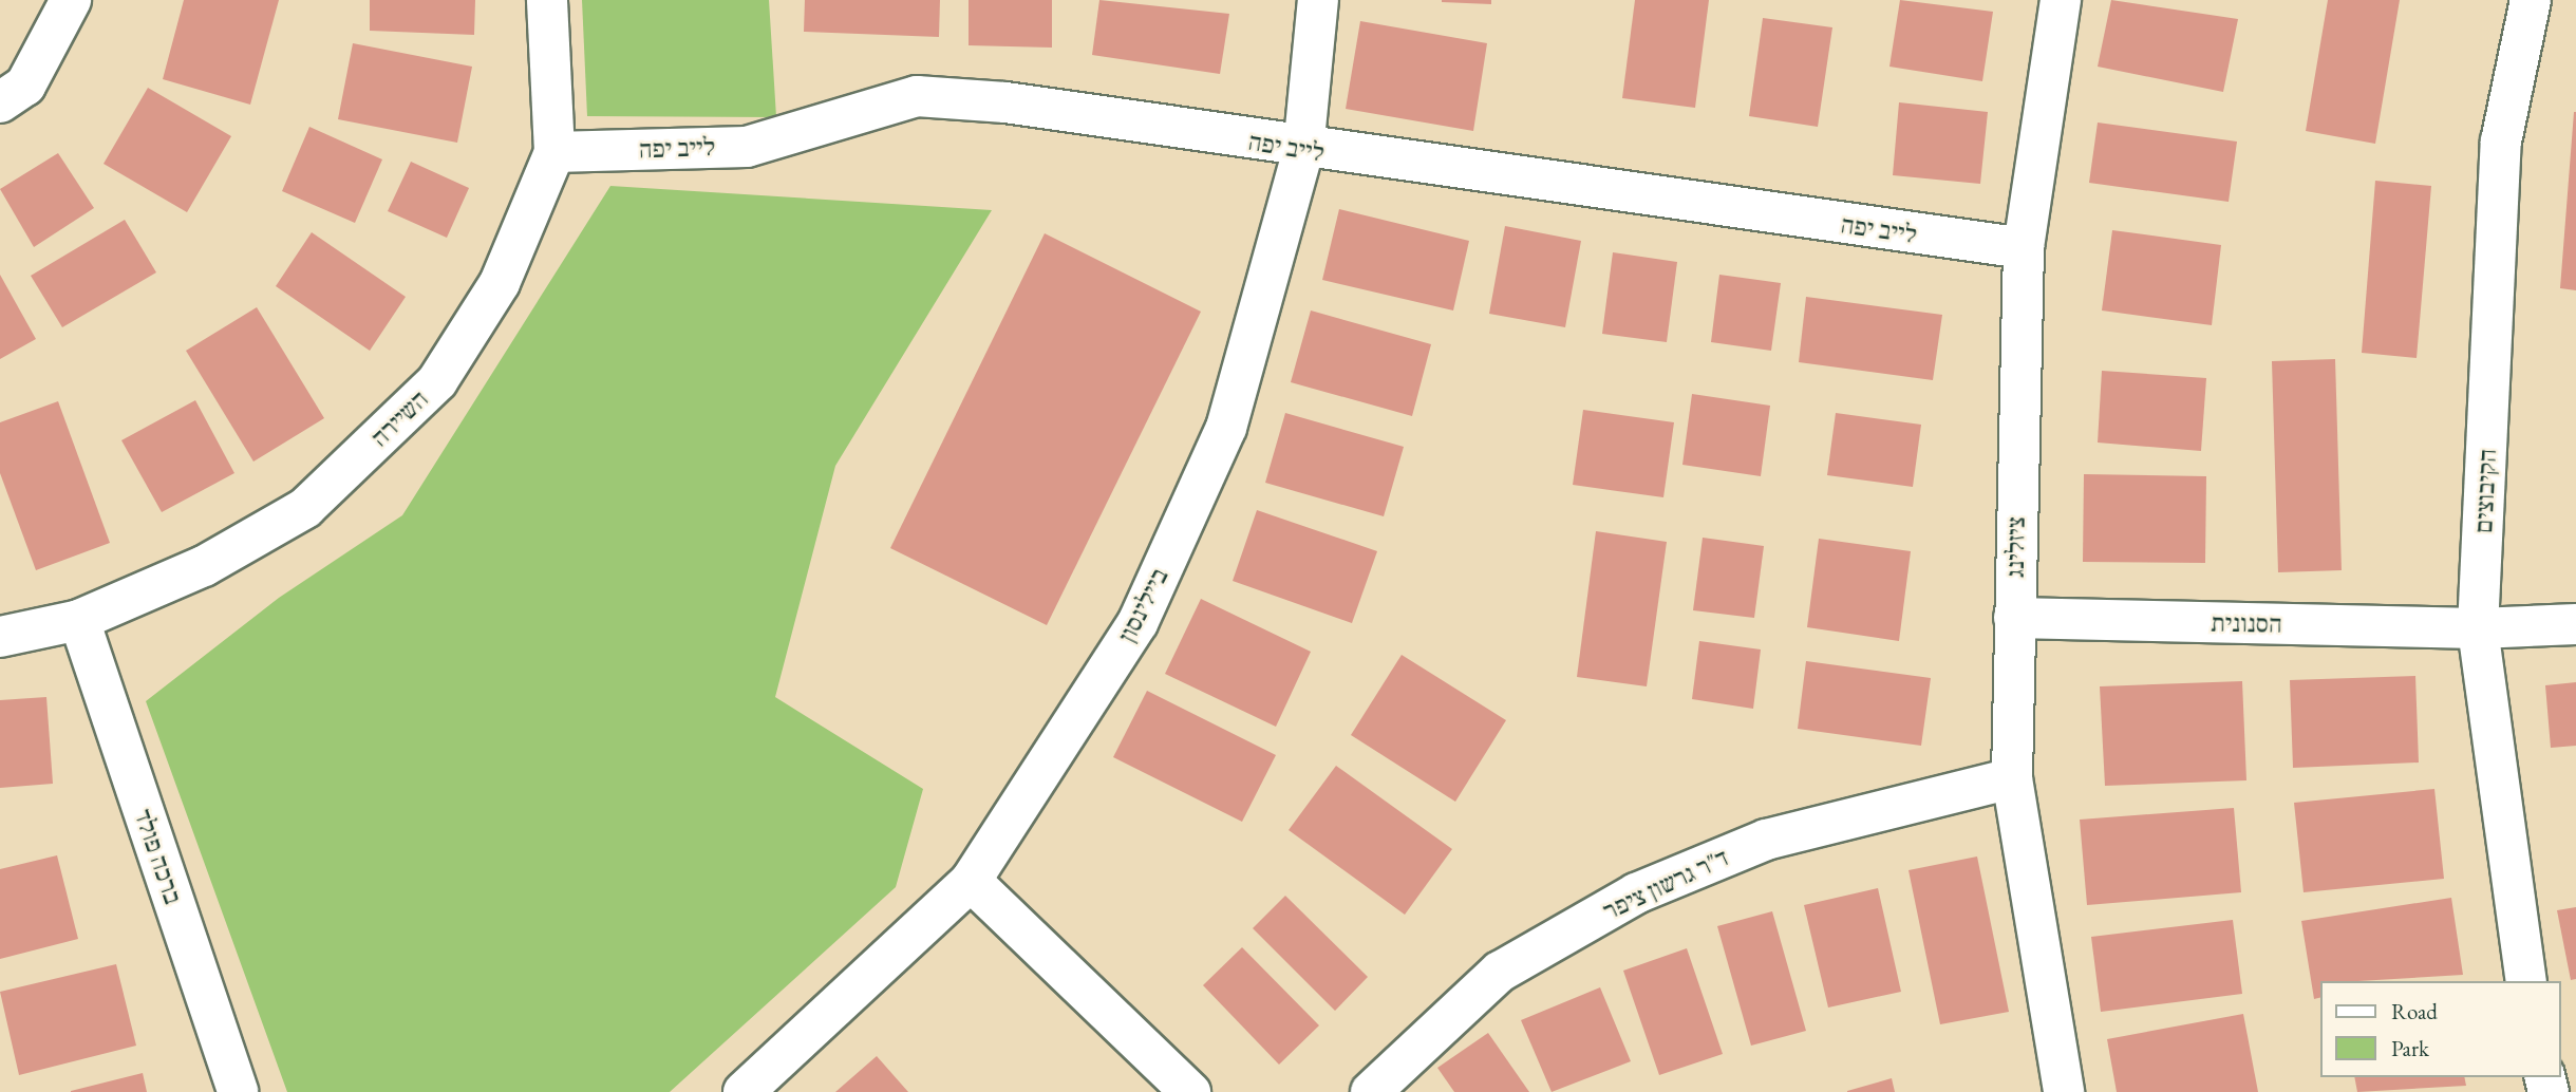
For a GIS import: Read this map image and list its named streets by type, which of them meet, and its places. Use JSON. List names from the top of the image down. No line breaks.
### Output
{"streets":{"street":["לייב יפה","השיירה","הקיבוצים","ציזלינג","ביילינסון","הסנונית","ברכה פולד","ד\"ר גרשון ציפר"]},"crossings":[["לייב יפה","השיירה"],["לייב יפה","ציזלינג"],["לייב יפה","ביילינסון"],["השיירה","ברכה פולד"],["הקיבוצים","הסנונית"],["ציזלינג","הסנונית"],["ציזלינג","ד\"ר גרשון ציפר"]],"legend":["Road","Park"]}
